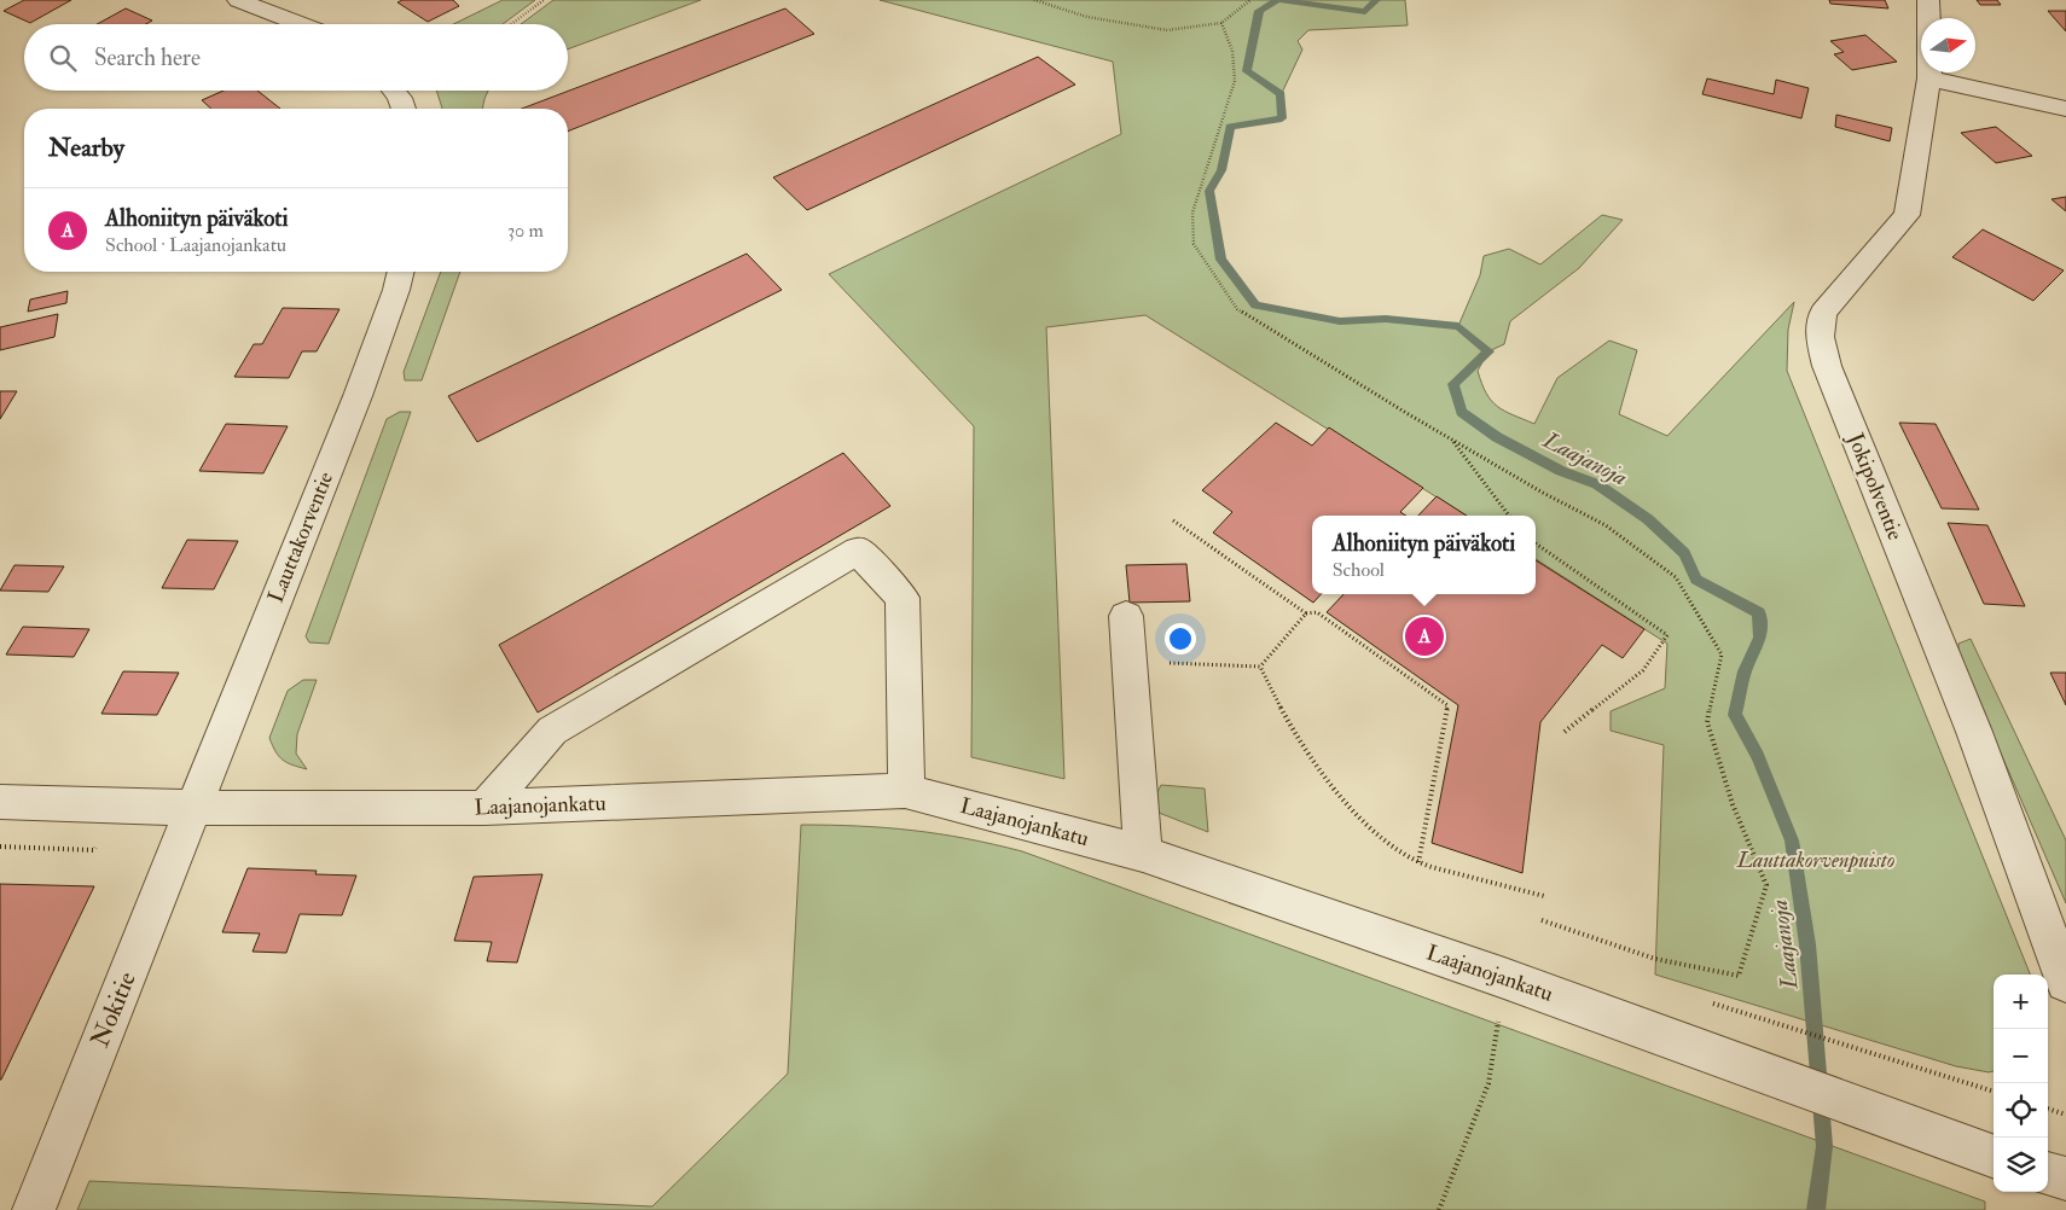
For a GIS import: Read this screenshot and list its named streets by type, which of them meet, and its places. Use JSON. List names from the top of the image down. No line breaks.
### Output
{"streets":{"street":["Jokipolventie","Lauttakorventie","Laajanojankatu","Nokitie"]},"crossings":[["Lauttakorventie","Laajanojankatu"],["Lauttakorventie","Nokitie"],["Laajanojankatu","Nokitie"]],"water":["Laajanoja"],"parks":["Lauttakorvenpuisto"],"north":"right","page":{"search":"Search here","heading":"Nearby","list":[{"mark":"A","name":"Alhoniityn päiväkoti","note":"School · Laajanojankatu","value":"30 m"}],"popup":["Alhoniityn päiväkoti","School"],"pins":"A","map_buttons":["+","−"]}}
